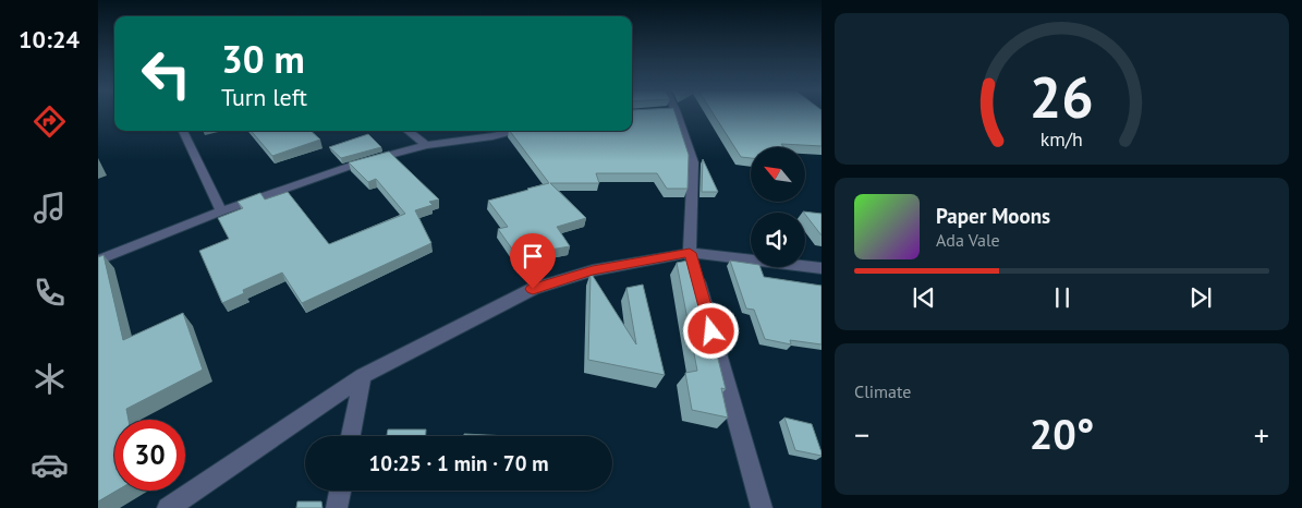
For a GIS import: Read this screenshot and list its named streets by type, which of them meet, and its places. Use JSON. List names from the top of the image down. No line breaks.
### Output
{"north":"top left","page":{"tabs":"10:24","turn":["30 m","Turn left"],"song":["Paper Moons","Ada Vale"],"tile":"Climate","heat":["−","20°","+"],"limit":"30","trip":"10:25 · 1 min · 70 m","gauge":["26","km/h"]}}
